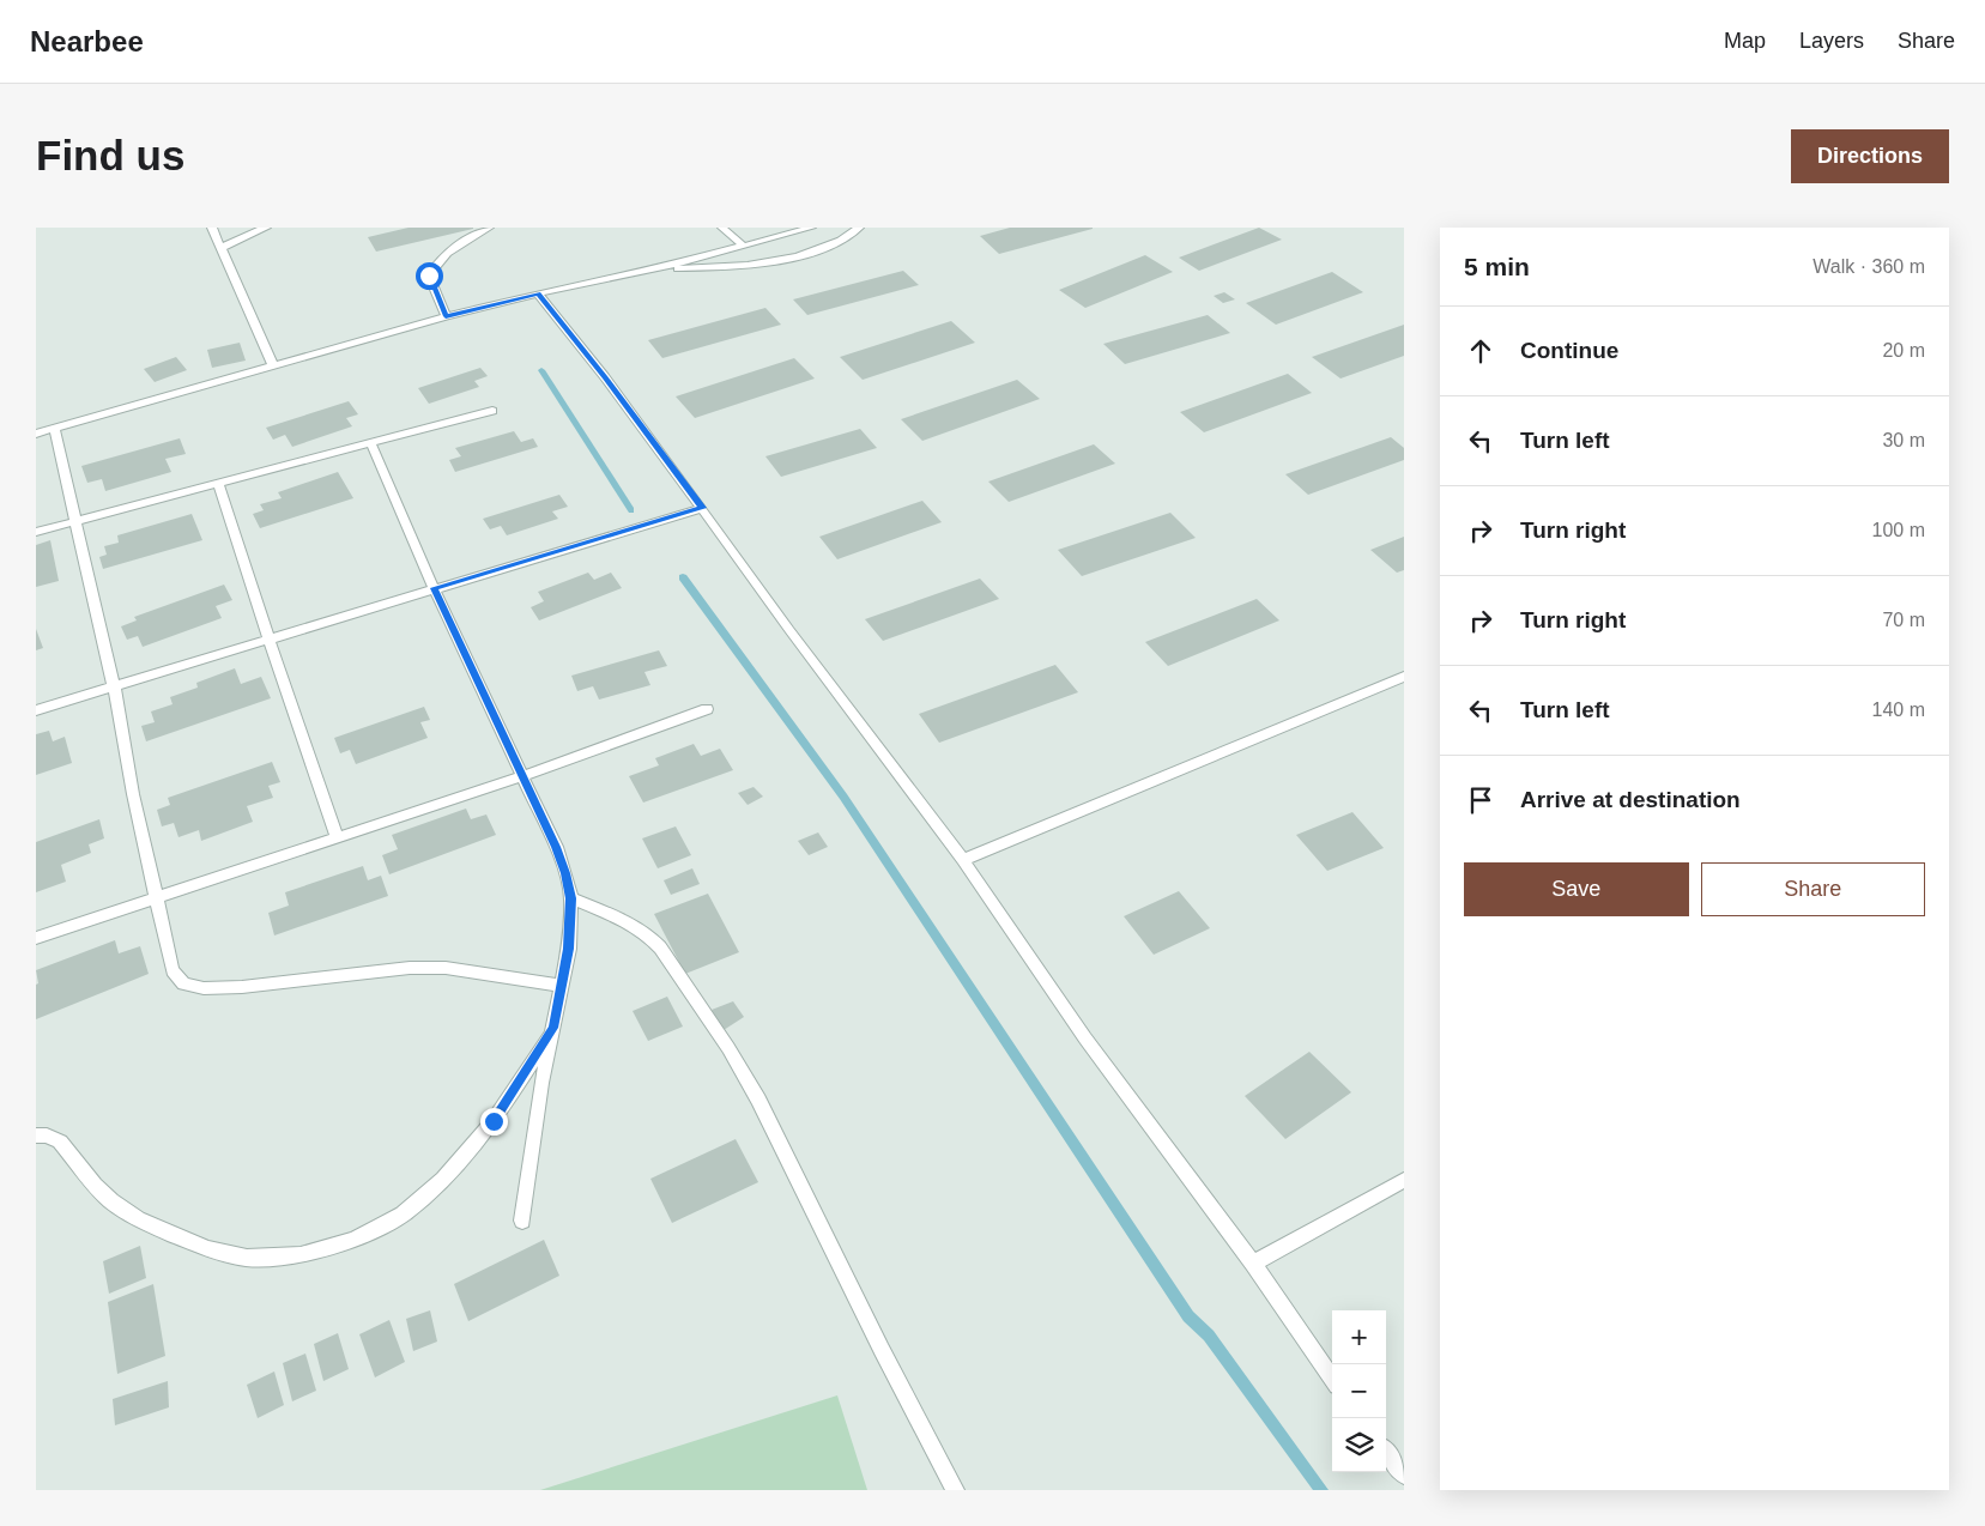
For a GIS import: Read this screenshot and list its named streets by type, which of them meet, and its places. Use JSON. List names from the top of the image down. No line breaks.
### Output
{"page":{"header":"Nearbee","nav":["Map","Layers","Share"],"buttons":["Directions",["Save","Share"]],"title":"Find us","heading":["5 min","Walk · 360 m"],"list":[["Continue","20 m"],["Turn left","30 m"],["Turn right","100 m"],["Turn right","70 m"],["Turn left","140 m"],"Arrive at destination"],"map_buttons":["+","−"]}}
